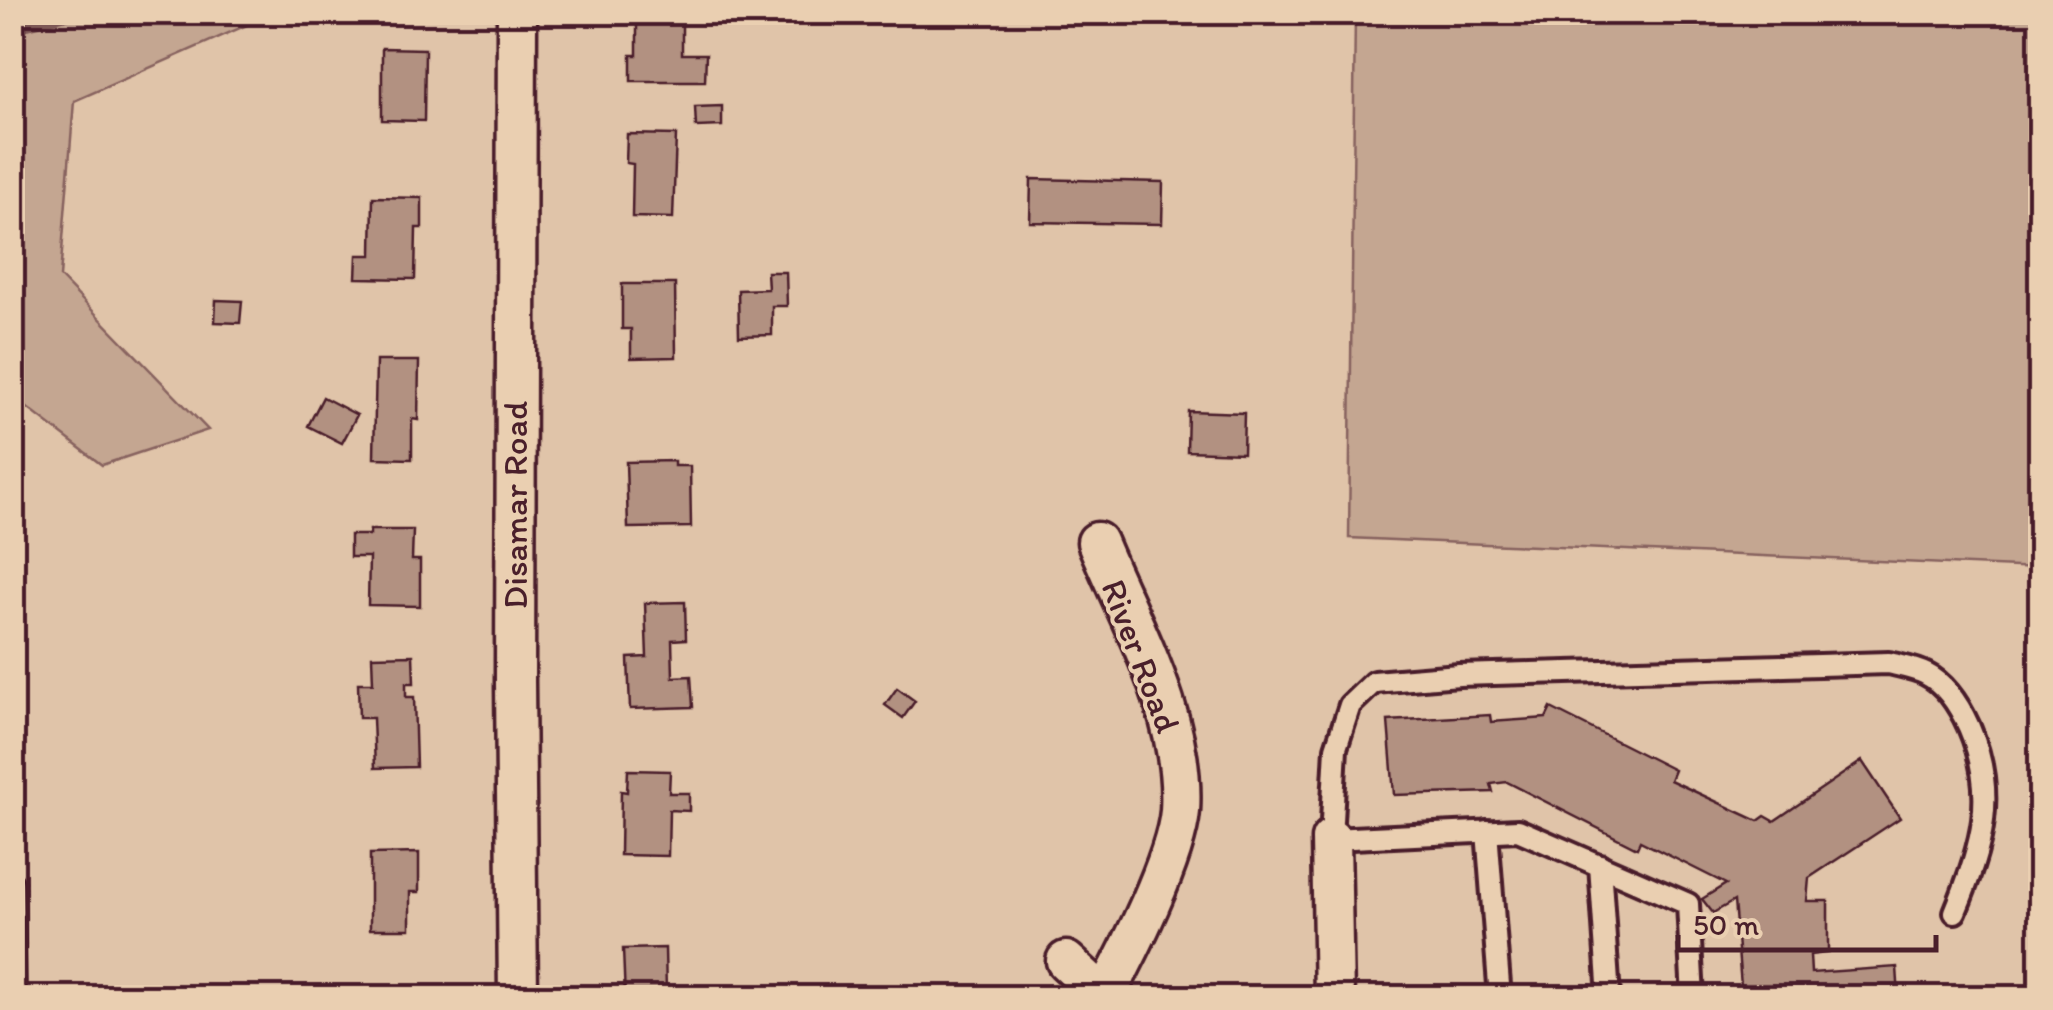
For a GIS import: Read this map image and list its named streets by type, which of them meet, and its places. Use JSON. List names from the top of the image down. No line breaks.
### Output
{"streets":{"street":["Disamar Road","River Road"]},"scale_bar":"50 m"}
